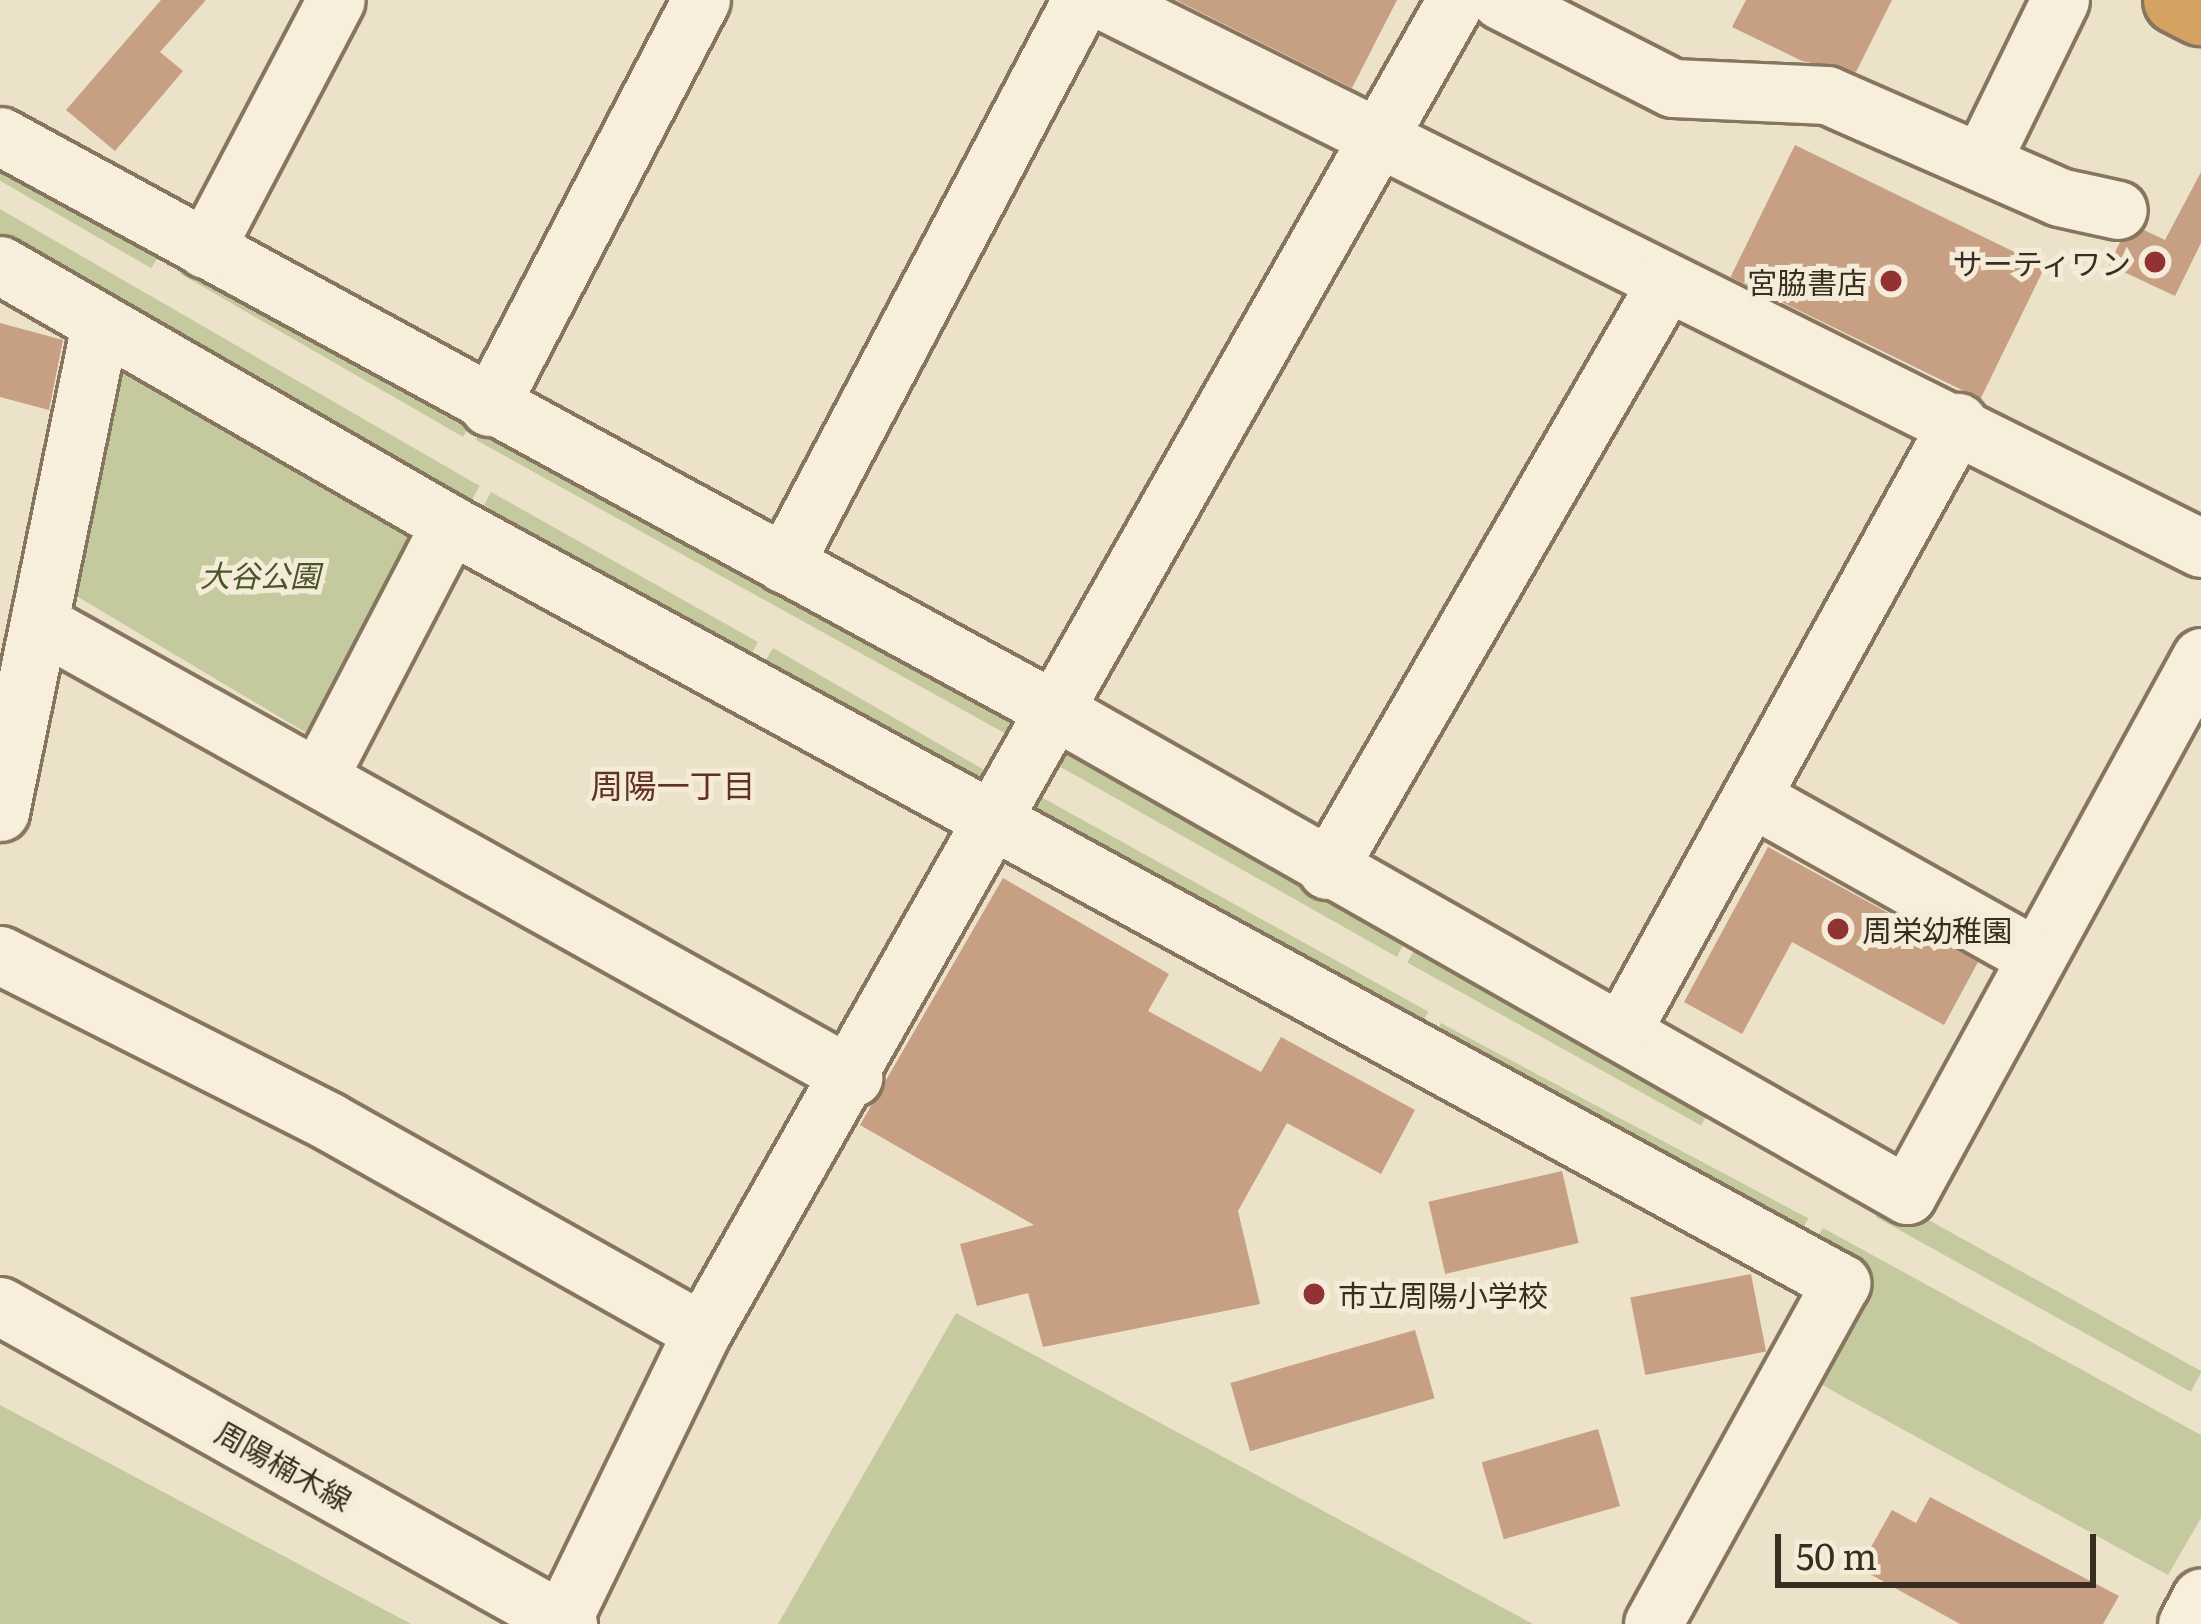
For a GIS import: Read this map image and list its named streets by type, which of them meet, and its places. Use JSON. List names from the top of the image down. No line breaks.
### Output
{"streets":{"street":["周陽楠木線"]},"districts":["周陽一丁目"],"parks":["大谷公園"],"places":["サーティワン","宮脇書店","周栄幼稚園","市立周陽小学校"],"scale_bar":"50 m"}
